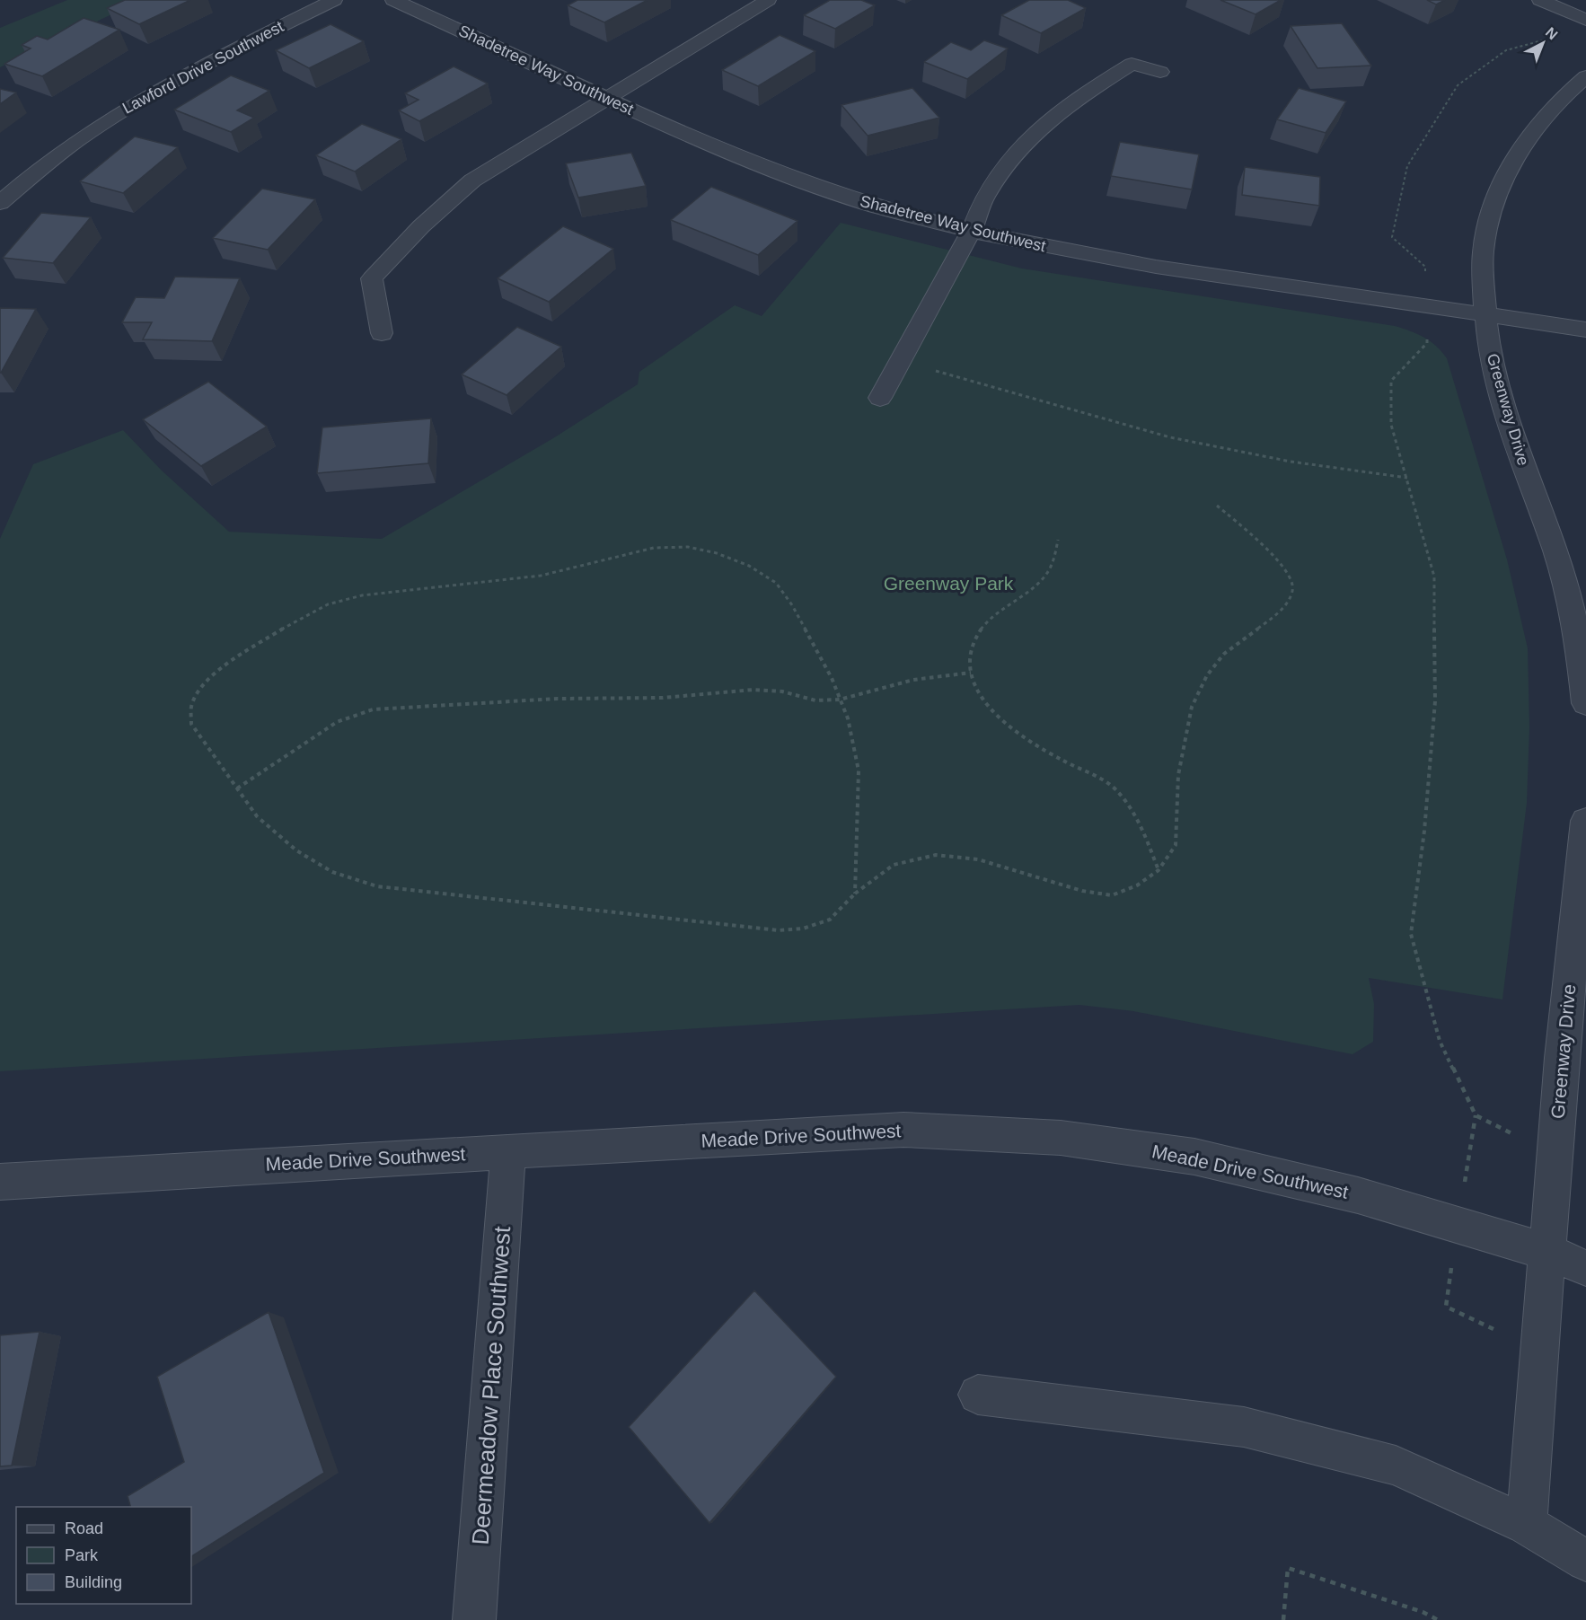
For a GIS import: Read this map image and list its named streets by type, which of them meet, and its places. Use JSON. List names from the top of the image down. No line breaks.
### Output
{"streets":{"street":["Lawford Drive Southwest","Shadetree Way Southwest","Greenway Drive","Meade Drive Southwest","Deermeadow Place Southwest"]},"crossings":[["Shadetree Way Southwest","Greenway Drive"],["Greenway Drive","Meade Drive Southwest"],["Meade Drive Southwest","Deermeadow Place Southwest"]],"parks":["Greenway Park"],"legend":["Road","Park","Building"],"north":"top right"}
